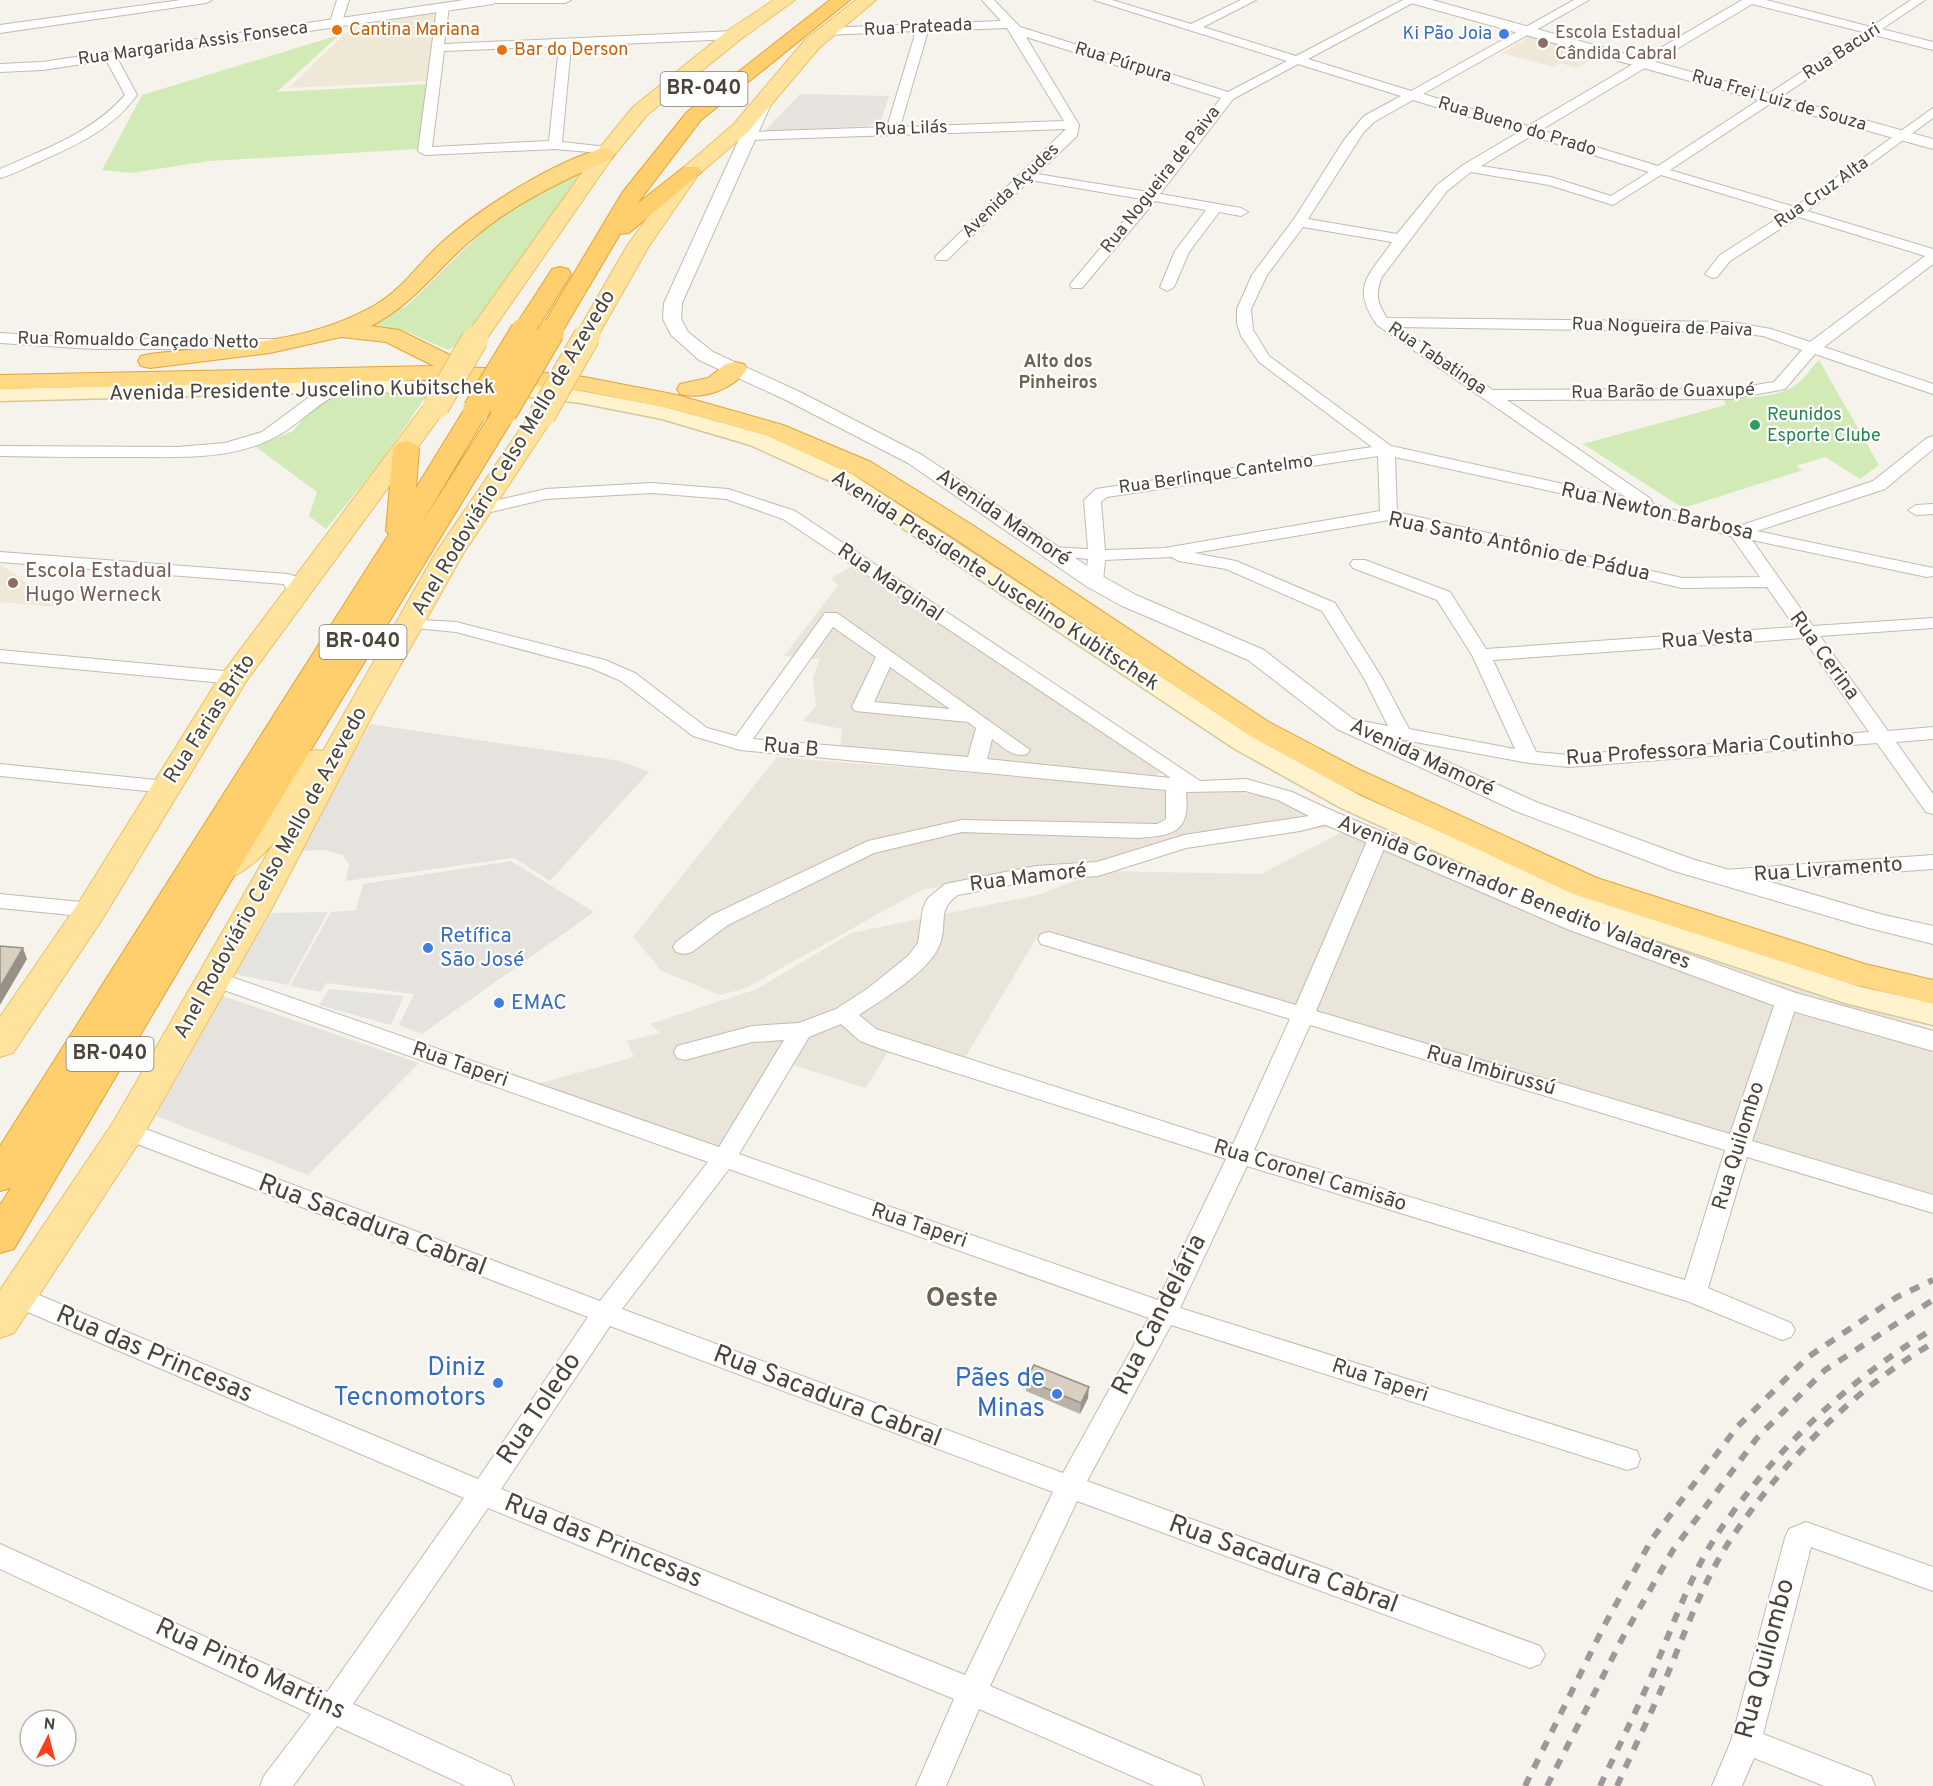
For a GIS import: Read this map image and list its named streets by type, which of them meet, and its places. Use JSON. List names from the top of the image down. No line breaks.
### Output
{"streets":{"highway":["BR-040","Avenida Presidente Juscelino Kubitschek","Anel Rodoviário Celso Mello de Azevedo"],"main road":["Rua Farias Brito"],"street":["Rua Prateada","Rua Margarida Assis Fonseca","Rua Bacuri","Rua Púrpura","Rua Frei Luiz de Souza","Rua Bueno do Prado","Rua Lilás","Rua Nogueira de Paiva","Avenida Açudes","Rua Cruz Alta","Rua Romualdo Cançado Netto","Rua Tabatinga","Rua Barão de Guaxupé","Rua Berlinque Cantelmo","Rua Newton Barbosa","Avenida Mamoré","Rua Santo Antônio de Pádua","Rua Marginal","Rua Vesta","Rua Cerina","Rua B","Rua Professora Maria Coutinho","Rua Livramento","Rua Mamoré","Avenida Governador Benedito Valadares","Rua Taperi","Rua Imbirussú","Rua Quilombo","Rua Coronel Camisão","Rua Sacadura Cabral","Rua Candelária","Rua das Princesas","Rua Toledo","Rua Pinto Martins"]},"crossings":[["Rua Prateada","Rua Púrpura"],["Rua Prateada","Avenida Açudes"],["Rua Prateada","Anel Rodoviário Celso Mello de Azevedo"],["Rua Bacuri","Rua Frei Luiz de Souza"],["Rua Bacuri","Rua Bueno do Prado"],["Rua Bacuri","Rua Tabatinga"],["Rua Púrpura","Rua Nogueira de Paiva"],["Rua Púrpura","Avenida Açudes"],["Rua Frei Luiz de Souza","Rua Nogueira de Paiva"],["Rua Frei Luiz de Souza","Rua Cruz Alta"],["Rua Frei Luiz de Souza","Rua Tabatinga"],["Rua Bueno do Prado","Rua Nogueira de Paiva"],["Rua Bueno do Prado","Rua Cruz Alta"],["Rua Bueno do Prado","Rua Tabatinga"],["Rua Bueno do Prado","Rua Barão de Guaxupé"],["Rua Lilás","Avenida Açudes"],["Rua Lilás","Avenida Mamoré"],["Rua Nogueira de Paiva","Rua Tabatinga"],["Rua Nogueira de Paiva","Rua Barão de Guaxupé"],["Rua Tabatinga","Rua Barão de Guaxupé"],["Rua Tabatinga","Rua Newton Barbosa"],["Avenida Presidente Juscelino Kubitschek","Rua B"],["Avenida Presidente Juscelino Kubitschek","Rua Mamoré"],["Avenida Presidente Juscelino Kubitschek","Avenida Governador Benedito Valadares"],["Anel Rodoviário Celso Mello de Azevedo","Avenida Mamoré"],["Anel Rodoviário Celso Mello de Azevedo","Rua Marginal"],["Anel Rodoviário Celso Mello de Azevedo","Rua B"],["Anel Rodoviário Celso Mello de Azevedo","Rua Taperi"],["Anel Rodoviário Celso Mello de Azevedo","Rua Sacadura Cabral"],["Anel Rodoviário Celso Mello de Azevedo","Rua das Princesas"],["Rua Berlinque Cantelmo","Rua Newton Barbosa"],["Rua Berlinque Cantelmo","Avenida Mamoré"],["Rua Berlinque Cantelmo","Rua Santo Antônio de Pádua"],["Rua Newton Barbosa","Rua Cerina"],["Avenida Mamoré","Rua Santo Antônio de Pádua"],["Avenida Mamoré","Rua Professora Maria Coutinho"],["Avenida Mamoré","Rua Livramento"],["Rua Santo Antônio de Pádua","Rua Cerina"],["Rua Marginal","Rua B"],["Rua Vesta","Rua Cerina"],["Rua Cerina","Rua Professora Maria Coutinho"],["Rua B","Rua Mamoré"],["Rua B","Avenida Governador Benedito Valadares"],["Rua Mamoré","Avenida Governador Benedito Valadares"],["Rua Mamoré","Rua Coronel Camisão"],["Rua Mamoré","Rua Toledo"],["Avenida Governador Benedito Valadares","Rua Quilombo"],["Avenida Governador Benedito Valadares","Rua Candelária"],["Rua Taperi","Rua Candelária"],["Rua Taperi","Rua Toledo"],["Rua Imbirussú","Rua Quilombo"],["Rua Imbirussú","Rua Candelária"],["Rua Quilombo","Rua Coronel Camisão"],["Rua Coronel Camisão","Rua Candelária"],["Rua Sacadura Cabral","Rua Candelária"],["Rua Sacadura Cabral","Rua Toledo"],["Rua Candelária","Rua das Princesas"],["Rua das Princesas","Rua Toledo"],["Rua Toledo","Rua Pinto Martins"]],"districts":["Alto dos Pinheiros","Oeste"],"places":["Cantina Mariana","Ki Pão Joia","Escola Estadual Cândida Cabral","Bar do Derson","Reunidos Esporte Clube","Escola Estadual Hugo Werneck","Retífica São José","EMAC","Diniz Tecnomotors","Pães de Minas"],"north":"top"}
